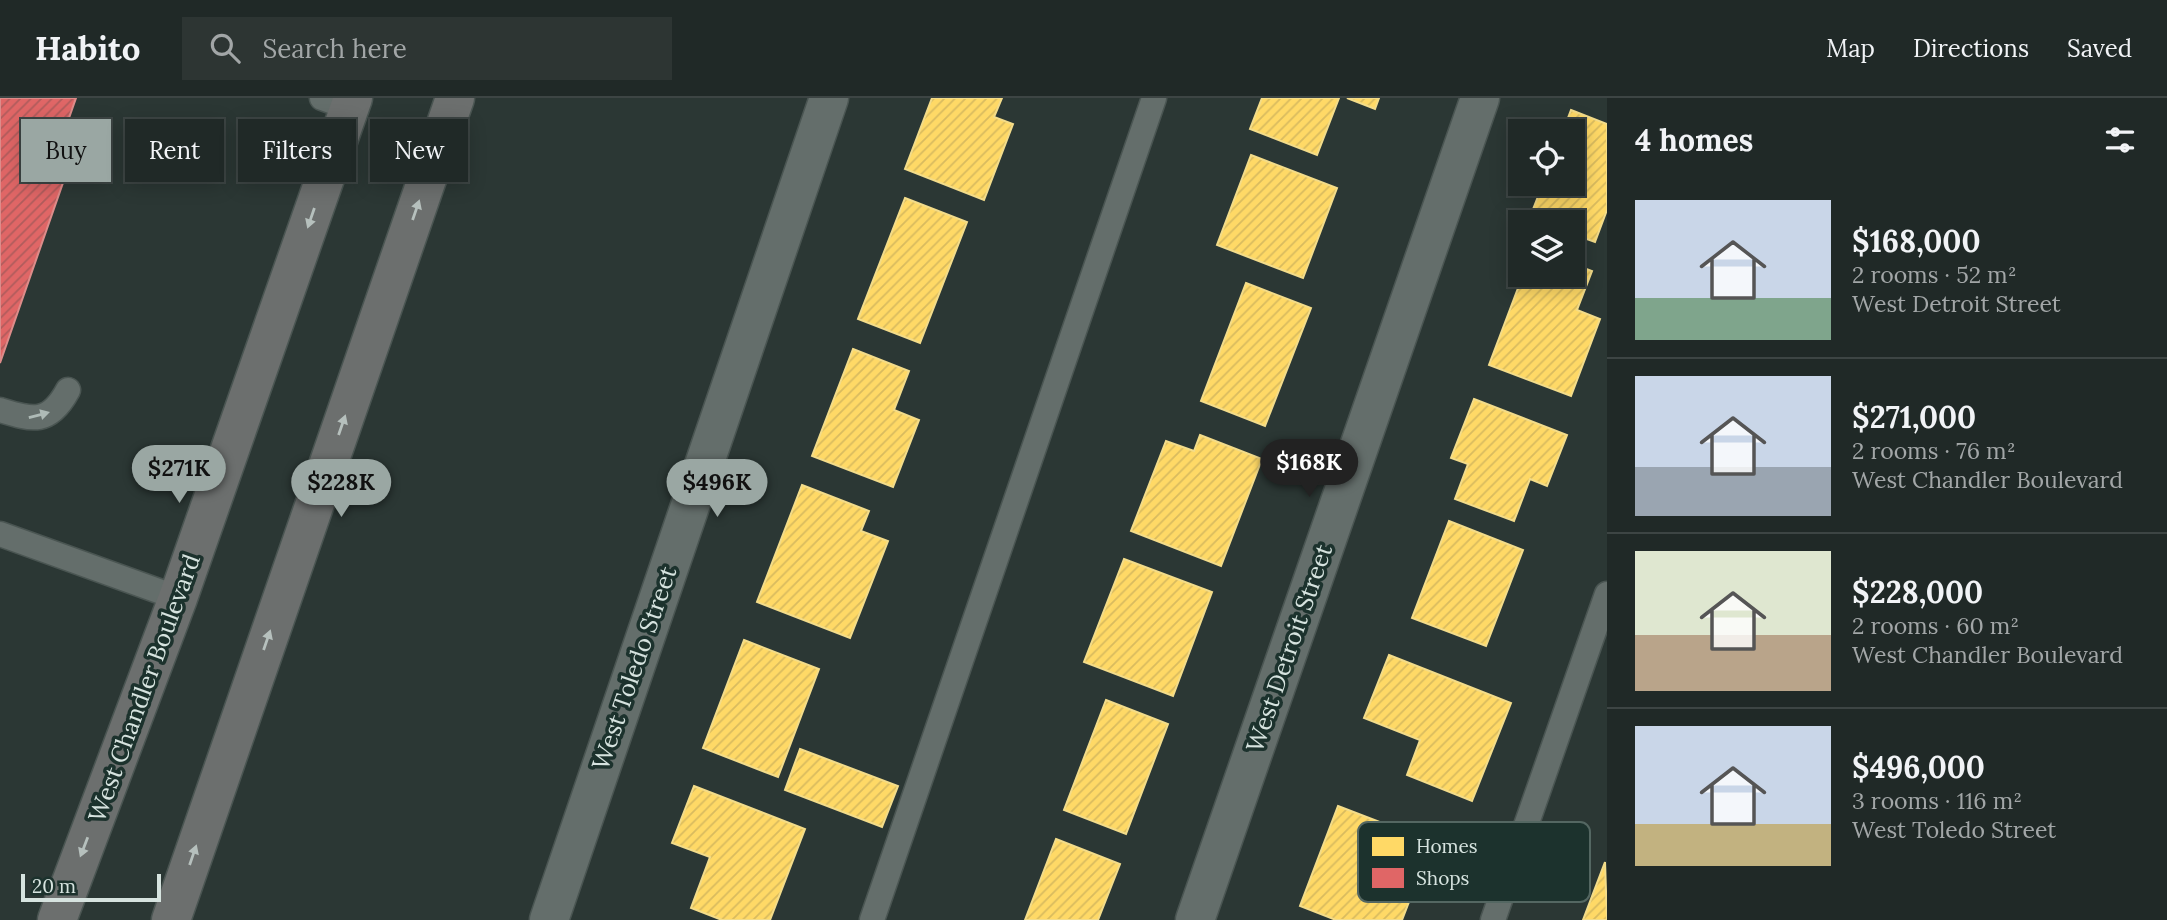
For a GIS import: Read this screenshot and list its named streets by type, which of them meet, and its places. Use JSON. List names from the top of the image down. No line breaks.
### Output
{"streets":{"main road":["West Chandler Boulevard"],"street":["West Detroit Street","West Toledo Street"]},"legend":["Homes","Shops"],"scale_bar":"20 m","page":{"header":"Habito","search":"Search here","nav":["Map","Directions","Saved"],"heading":"4 homes","chip":["Buy","Rent","Filters","New"],"list":[{"name":"$168,000","note":"2 rooms · 52 m² · West Detroit Street"},{"name":"$271,000","note":"2 rooms · 76 m² · West Chandler Boulevard"},{"name":"$228,000","note":"2 rooms · 60 m² · West Chandler Boulevard"},{"name":"$496,000","note":"3 rooms · 116 m² · West Toledo Street"}],"price":["$168K","$271K","$228K","$496K"],"scale":"20 m"}}
